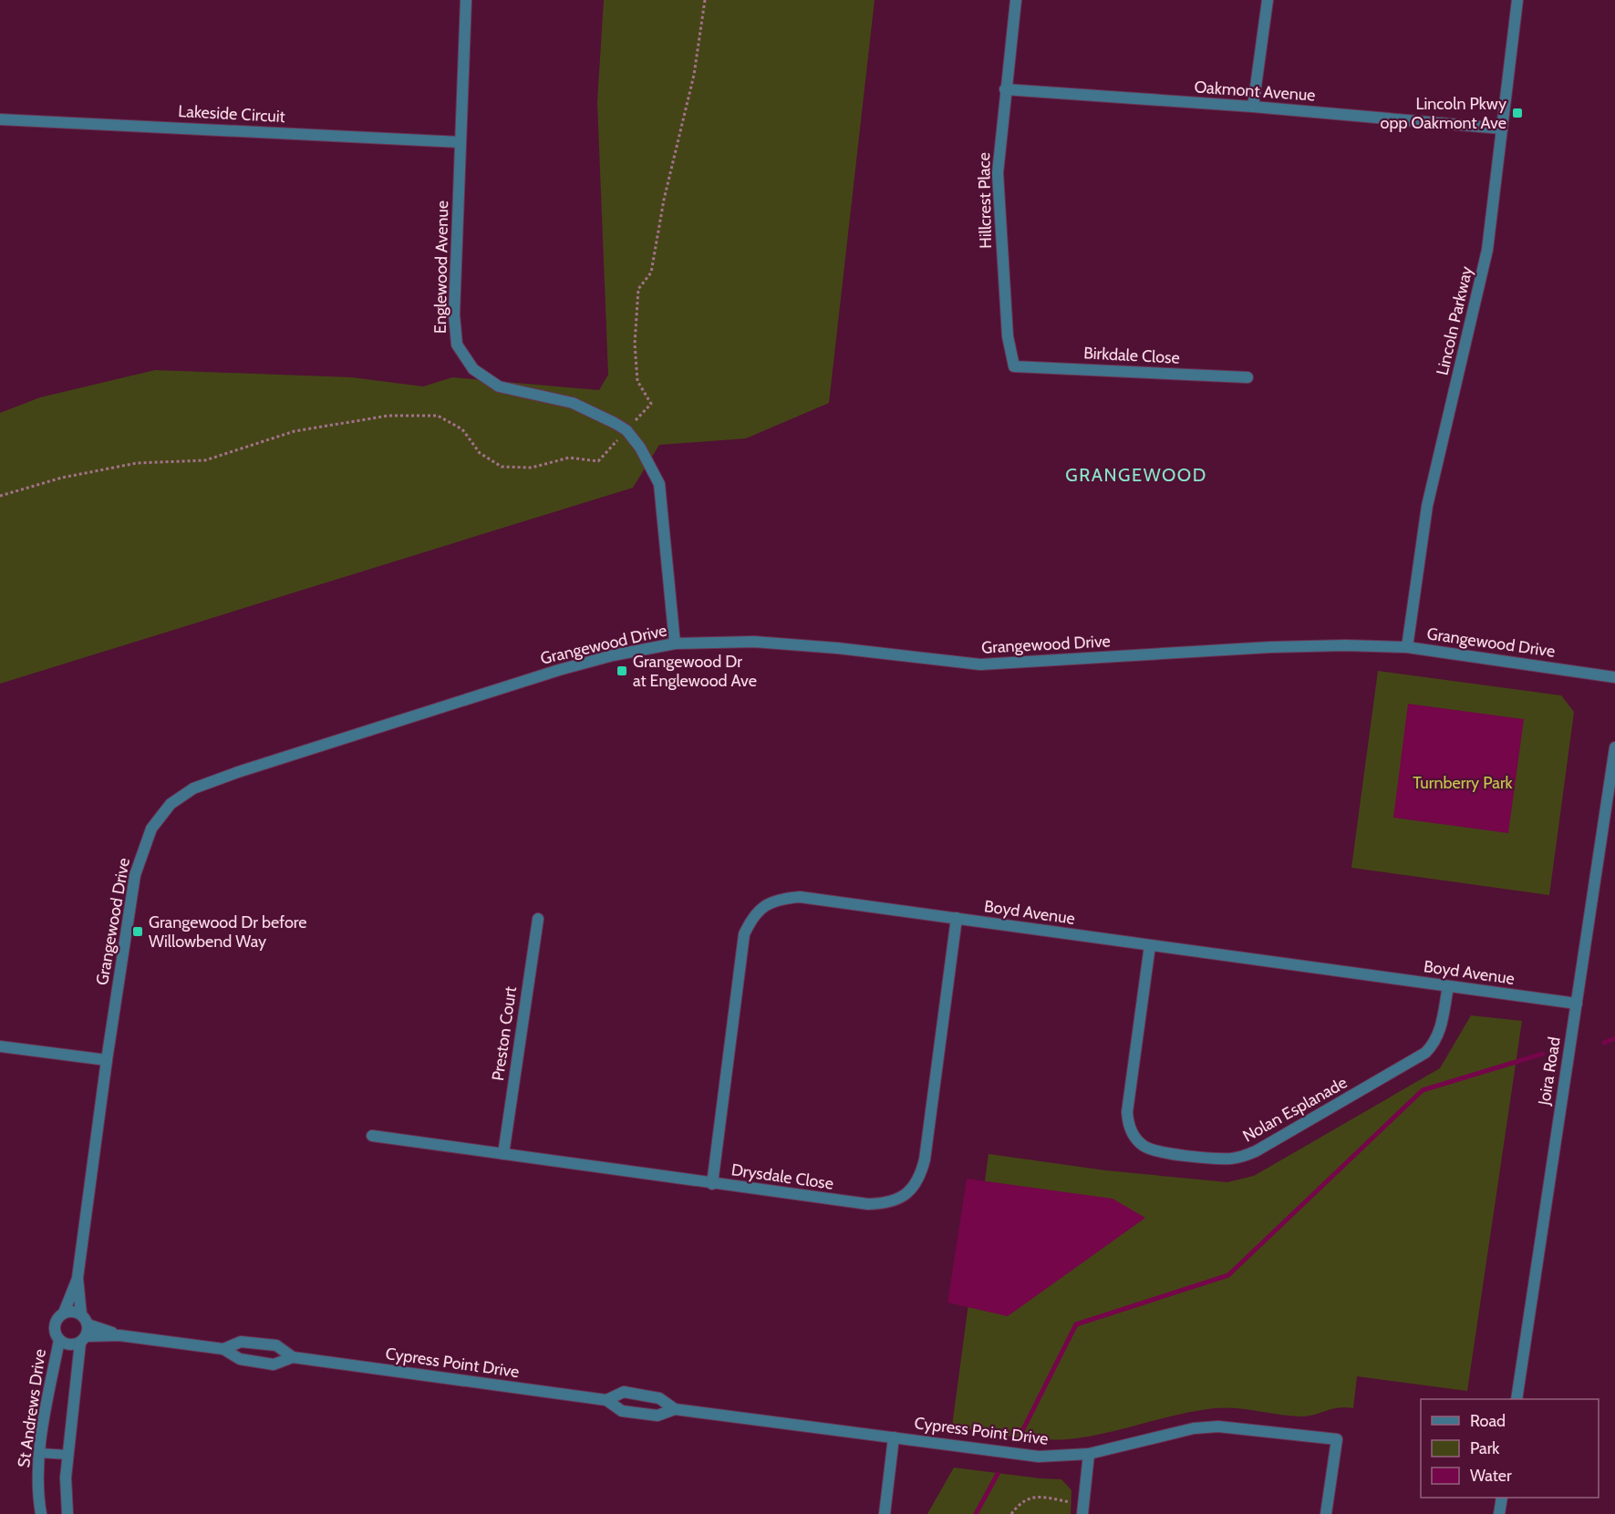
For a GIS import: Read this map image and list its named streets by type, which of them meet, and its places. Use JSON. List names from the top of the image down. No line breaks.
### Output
{"streets":{"street":["Oakmont Avenue","Lakeside Circuit","Hillcrest Place","Englewood Avenue","Lincoln Parkway","Birkdale Close","Grangewood Drive","Boyd Avenue","Preston Court","Joira Road","Nolan Esplanade","Drysdale Close","Cypress Point Drive","St Andrews Drive"]},"crossings":[["Oakmont Avenue","Hillcrest Place"],["Oakmont Avenue","Lincoln Parkway"],["Lakeside Circuit","Englewood Avenue"],["Hillcrest Place","Birkdale Close"],["Englewood Avenue","Grangewood Drive"],["Lincoln Parkway","Grangewood Drive"],["Grangewood Drive","Cypress Point Drive"],["Grangewood Drive","St Andrews Drive"],["Boyd Avenue","Joira Road"],["Boyd Avenue","Nolan Esplanade"],["Boyd Avenue","Drysdale Close"],["Preston Court","Drysdale Close"],["Cypress Point Drive","St Andrews Drive"]],"districts":["GRANGEWOOD"],"parks":["Turnberry Park"],"places":{"transit":["Lincoln Pkwy opp Oakmont Ave","Grangewood Dr at Englewood Ave","Grangewood Dr before Willowbend Way"]},"legend":["Road","Park","Water"]}
